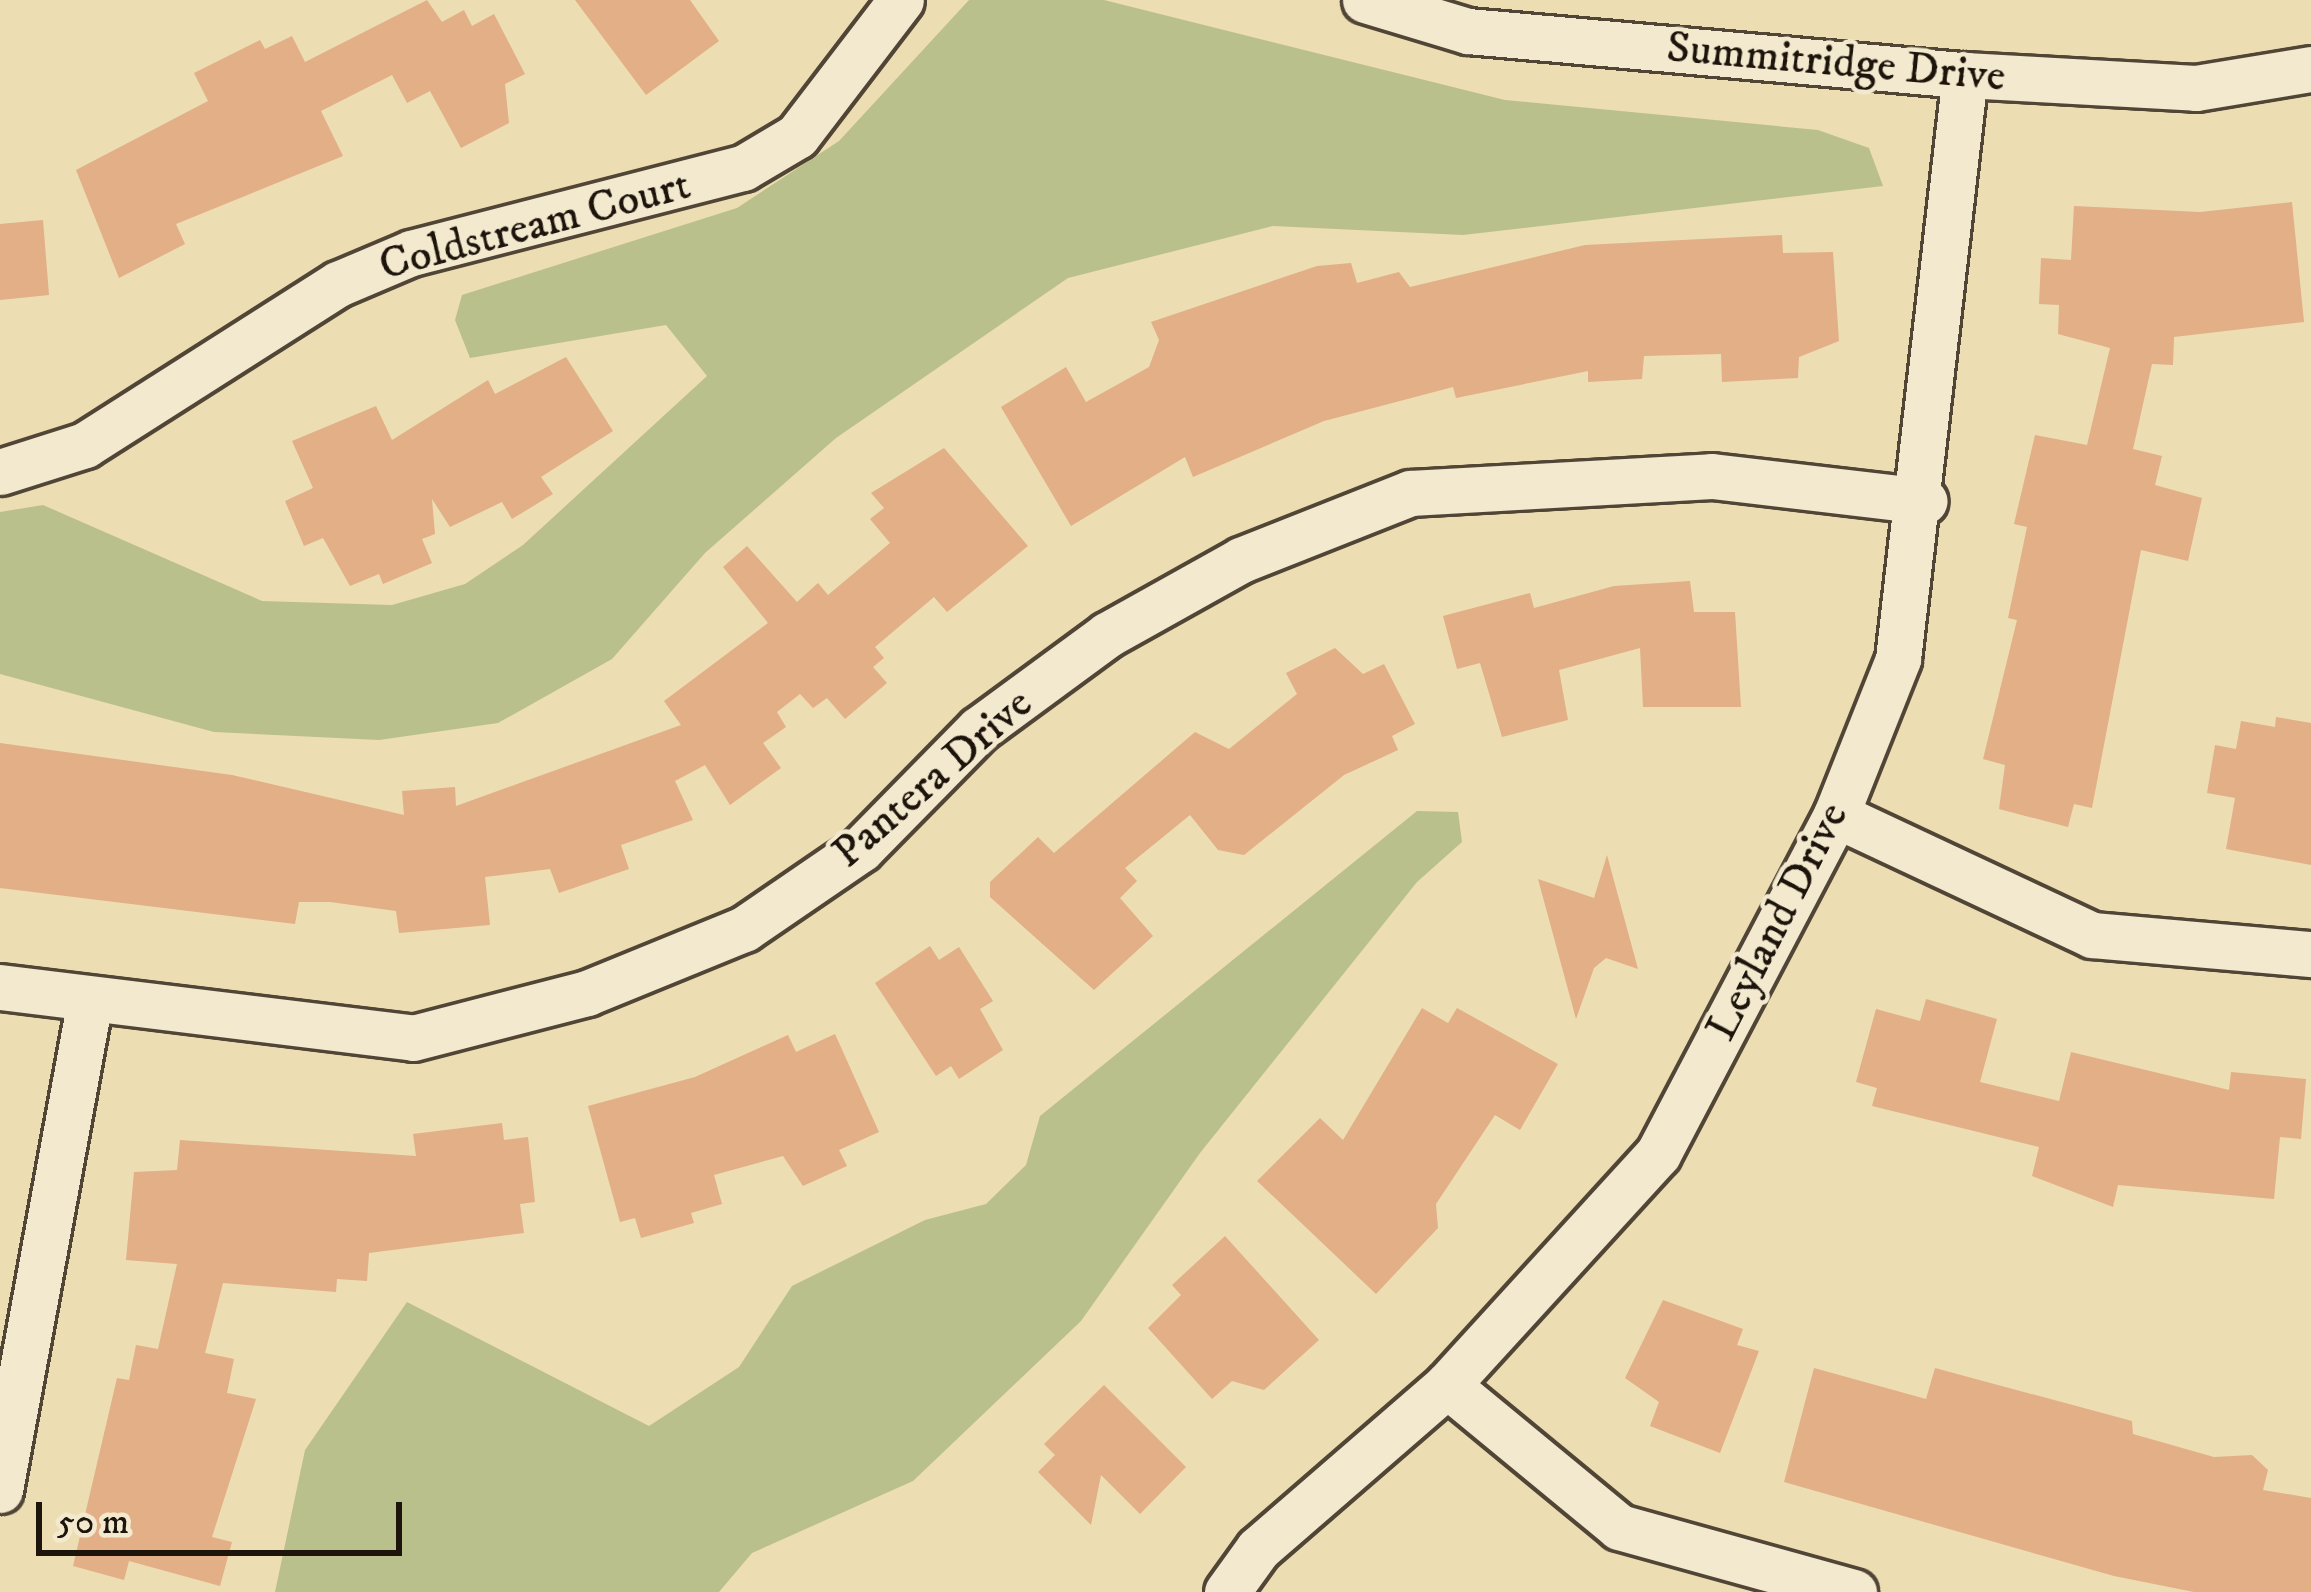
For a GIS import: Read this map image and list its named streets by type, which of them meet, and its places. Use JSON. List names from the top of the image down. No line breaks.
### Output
{"streets":{"street":["Summitridge Drive","Coldstream Court","Pantera Drive","Leyland Drive"]},"crossings":[["Summitridge Drive","Leyland Drive"],["Pantera Drive","Leyland Drive"]],"scale_bar":"50 m"}
